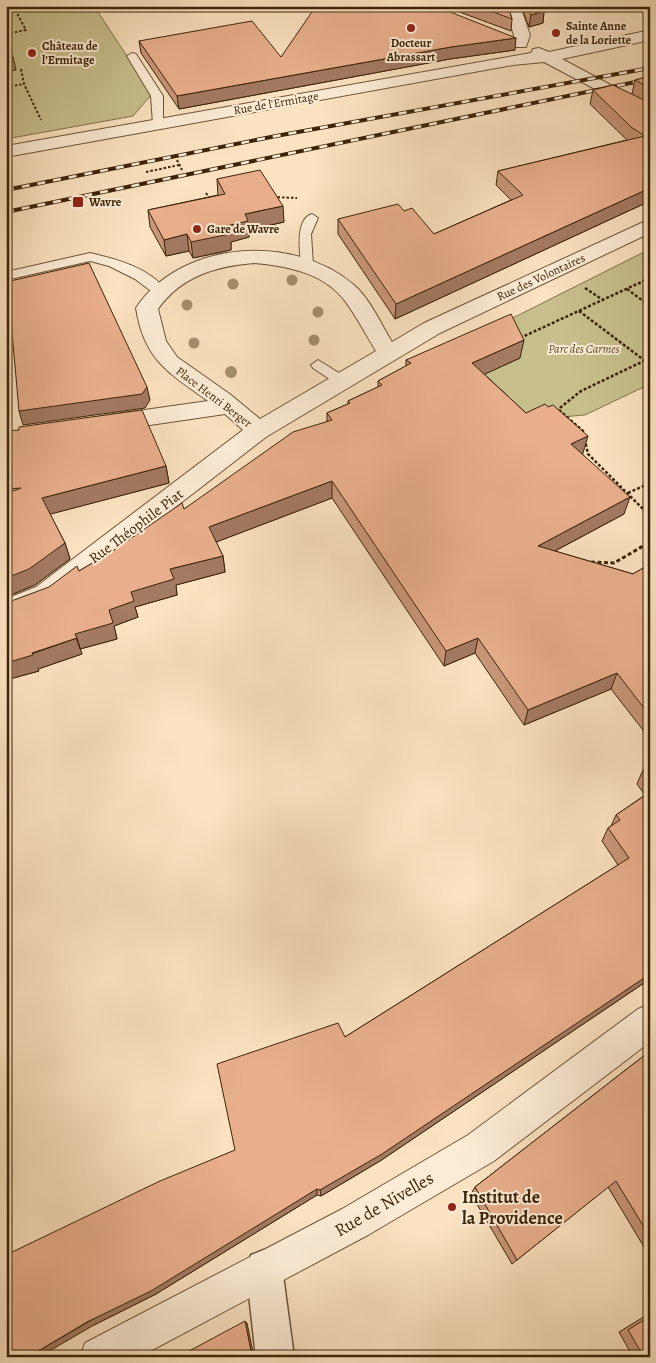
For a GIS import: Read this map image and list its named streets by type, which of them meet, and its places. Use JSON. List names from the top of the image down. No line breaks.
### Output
{"streets":{"street":["Rue de l'Ermitage","Rue des Volontaires","Place Henri Berger","Rue Théophile Piat","Rue de Nivelles"]},"crossings":[["Rue des Volontaires","Place Henri Berger"],["Place Henri Berger","Rue Théophile Piat"]],"parks":["Parc des Carmes"],"places":{"other":["Docteur Abrassart","Sainte Anne de la Loriette","Château de l’Ermitage","Gare de Wavre","Institut de la Providence"],"transit":["Wavre"]}}
